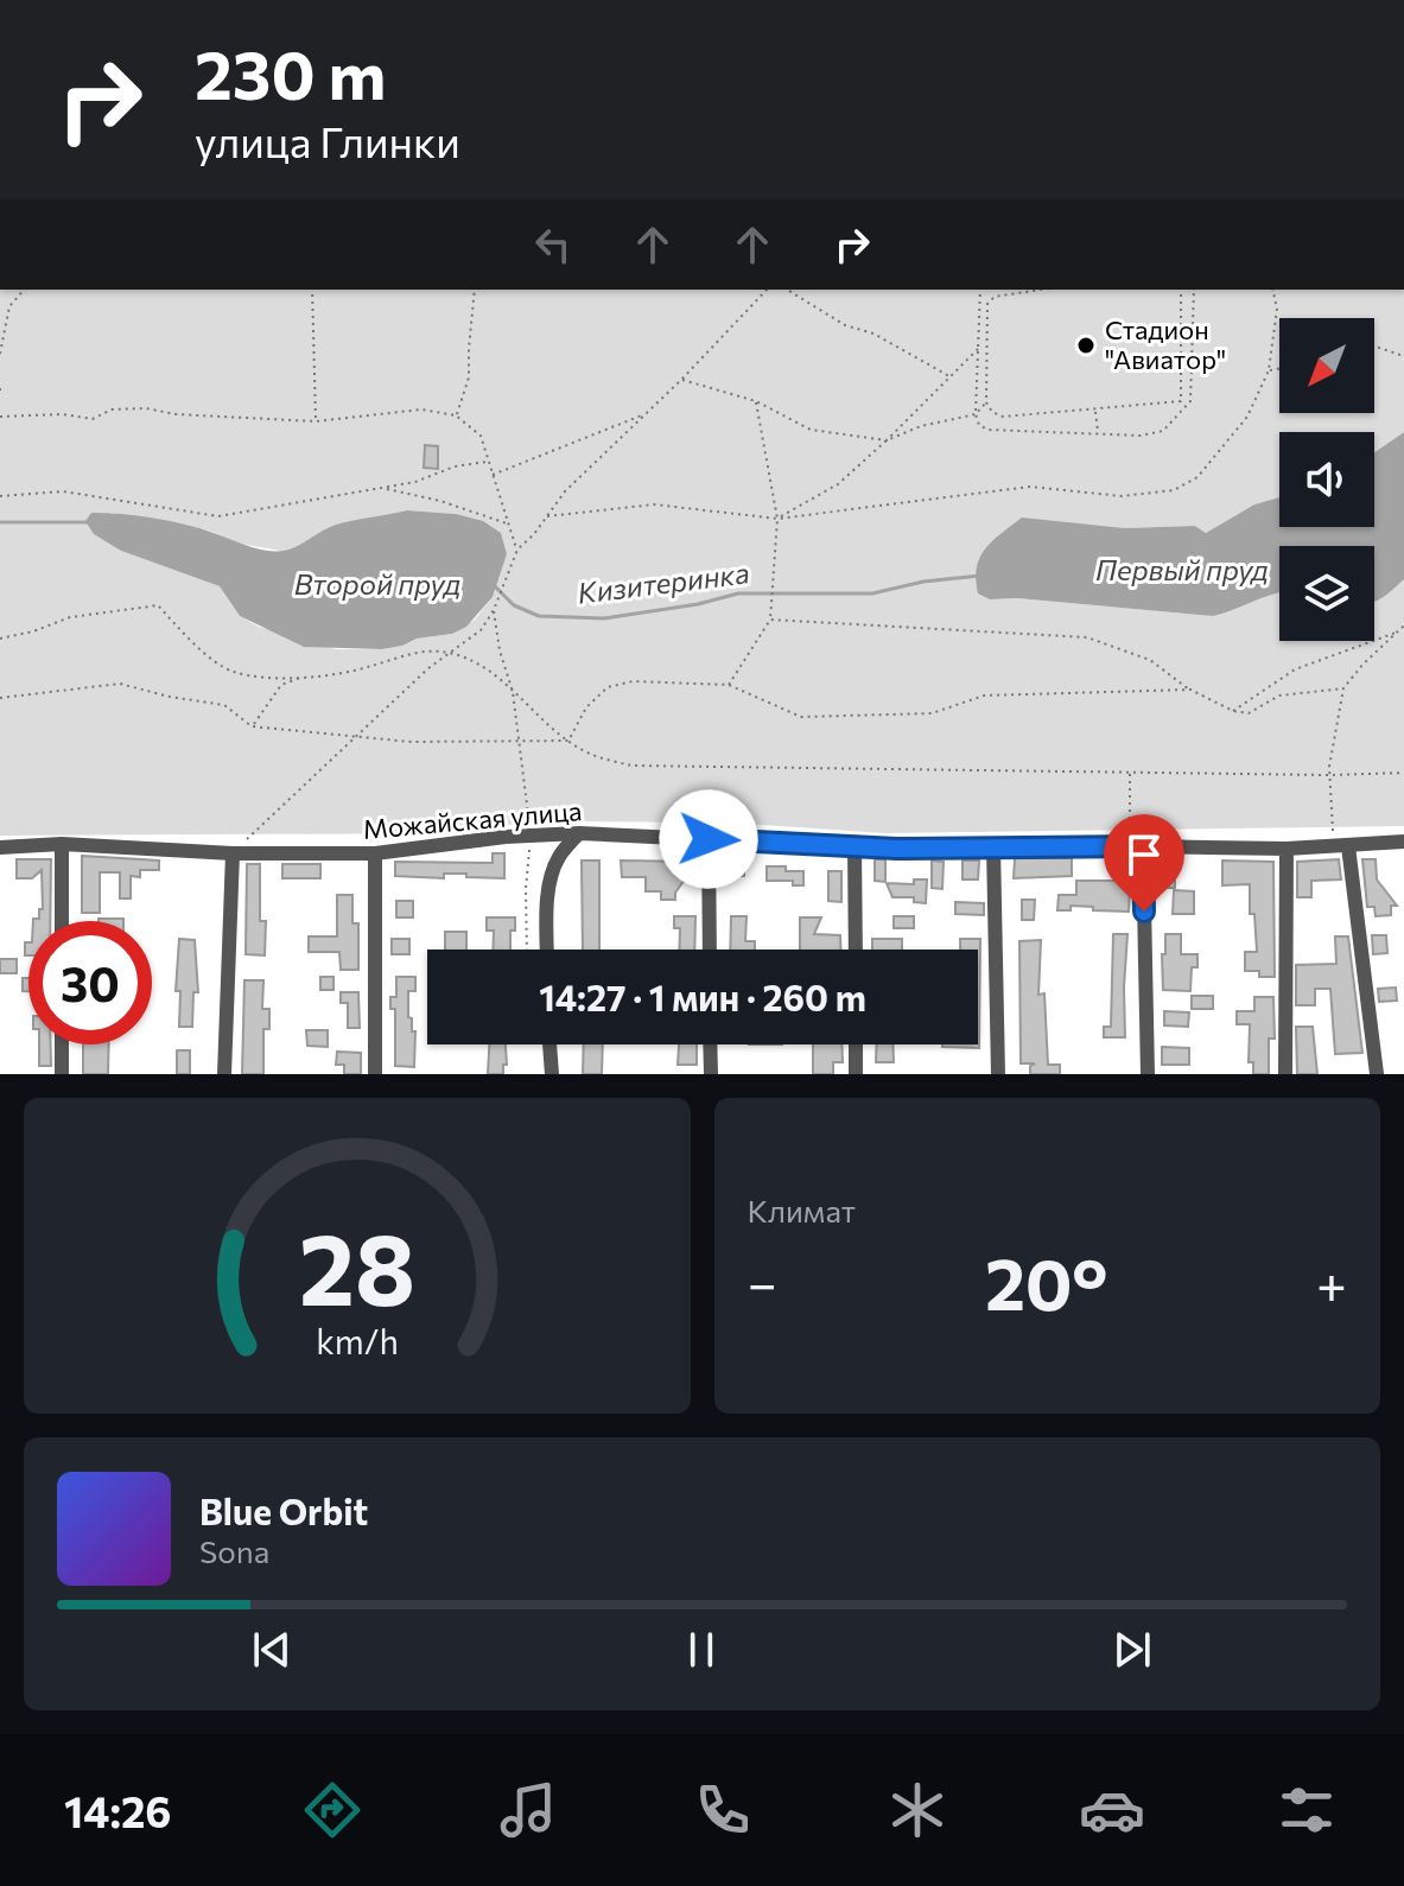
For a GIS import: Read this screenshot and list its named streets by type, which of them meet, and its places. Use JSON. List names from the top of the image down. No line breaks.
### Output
{"streets":{"street":["Можайская улица"]},"water":["Первый пруд","Кизитеринка","Второй пруд"],"places":["Стадион \"Авиатор\""],"north":"bottom left","page":{"turn":["230 m","улица Глинки"],"limit":"30","trip":"14:27 · 1 мин · 260 m","tile":"Климат","heat":["−","20°","+"],"song":["Blue Orbit","Sona"],"tabs":"14:26","gauge":["28","km/h"]}}
